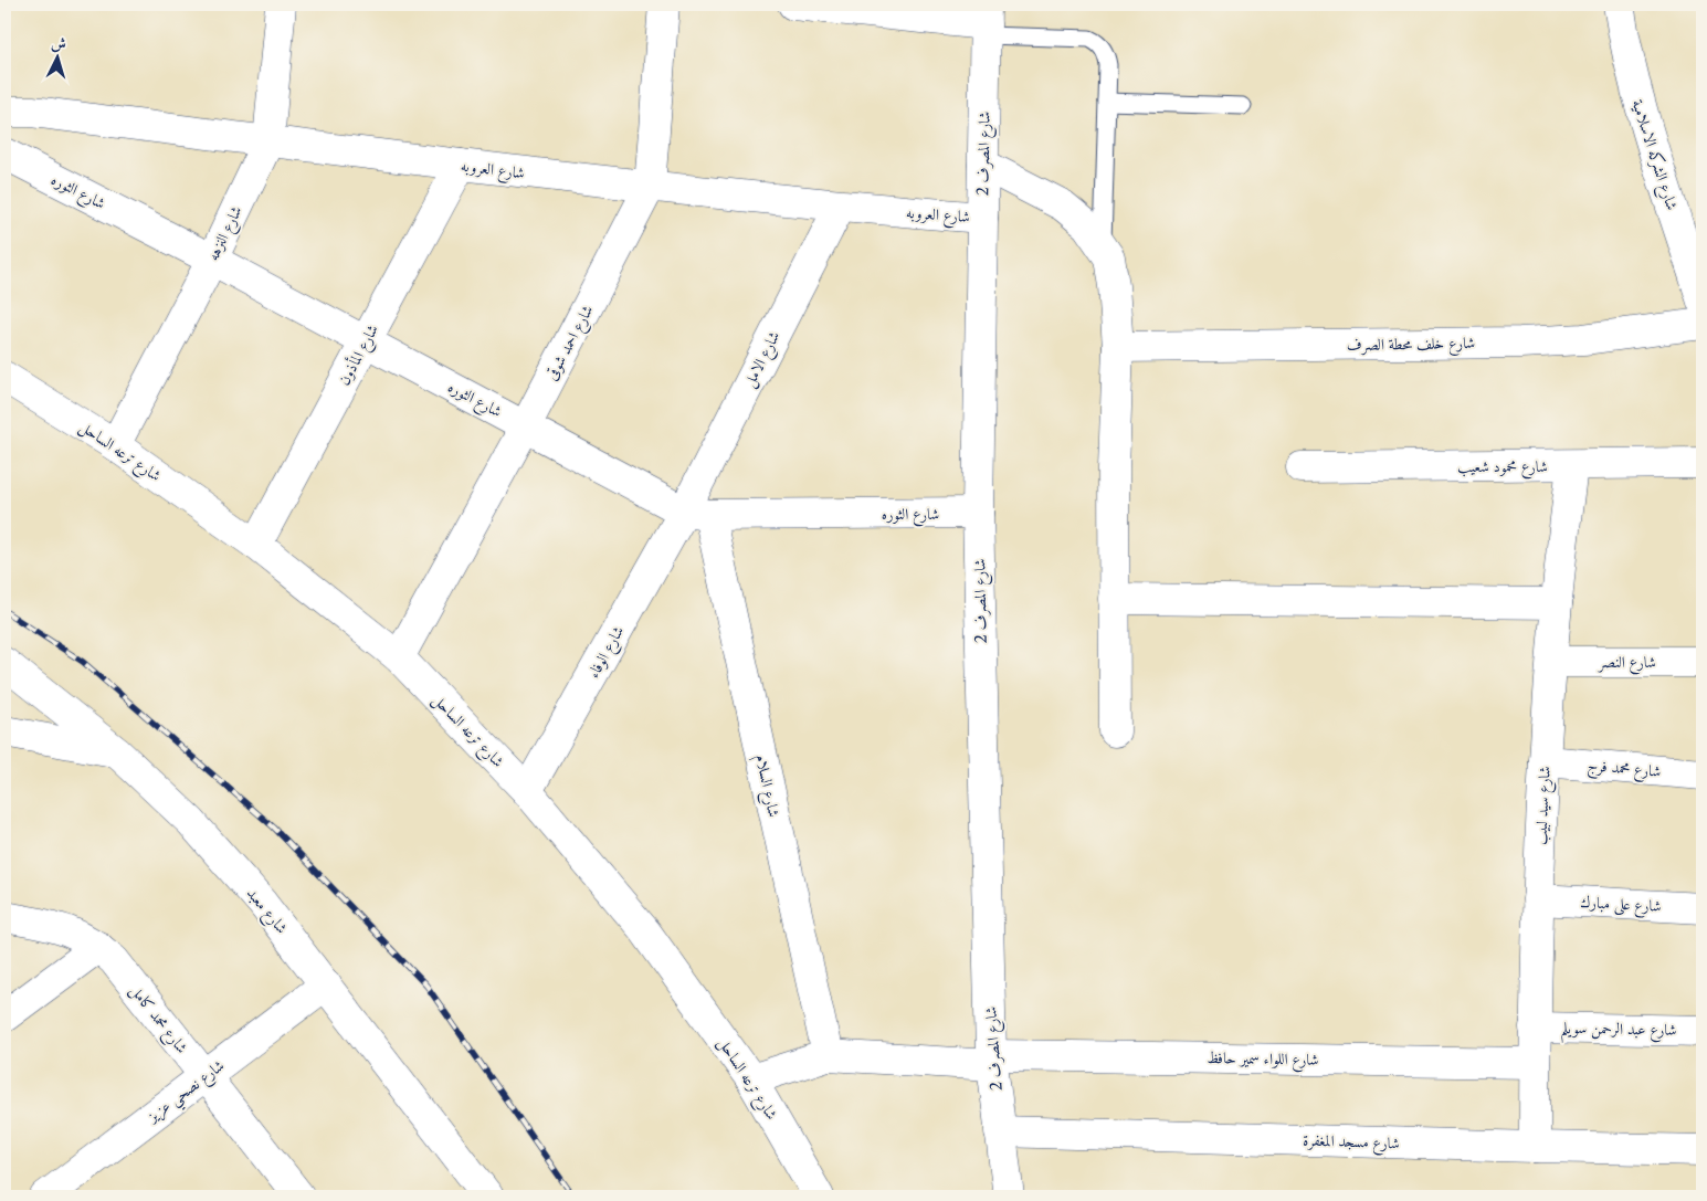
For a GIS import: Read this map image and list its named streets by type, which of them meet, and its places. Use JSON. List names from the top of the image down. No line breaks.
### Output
{"streets":{"street":["شارع المصرف 2","شارع الشركه الاسلامية","شارع العروبه","شارع الثوره","شارع النزهه","شارع احمد شوقى","شارع خلف محطة الصرف","شارع المأذون","شارع الامل","شارع ترعه الساحل","شارع محمود شعيب","شارع الوفاء","شارع النصر","شارع محمد فرج","شارع السلام","شارع سيد لبيب","شارع على مبارك","شارع معبد","شارع محمد كامل","شارع عبد الرحمن سويلم","شارع اللواء سمير حافظ","شارع نصحي عزيز","شارع مسجد المغفرة"]},"crossings":[["شارع المصرف 2","شارع العروبه"],["شارع المصرف 2","شارع الثوره"],["شارع المصرف 2","شارع اللواء سمير حافظ"],["شارع المصرف 2","شارع مسجد المغفرة"],["شارع العروبه","شارع النزهه"],["شارع العروبه","شارع احمد شوقى"],["شارع العروبه","شارع المأذون"],["شارع العروبه","شارع الامل"],["شارع الثوره","شارع النزهه"],["شارع الثوره","شارع احمد شوقى"],["شارع الثوره","شارع المأذون"],["شارع الثوره","شارع الامل"],["شارع الثوره","شارع الوفاء"],["شارع الثوره","شارع السلام"],["شارع النزهه","شارع ترعه الساحل"],["شارع احمد شوقى","شارع ترعه الساحل"],["شارع المأذون","شارع ترعه الساحل"],["شارع الامل","شارع الوفاء"],["شارع الامل","شارع السلام"],["شارع ترعه الساحل","شارع الوفاء"],["شارع محمود شعيب","شارع سيد لبيب"],["شارع الوفاء","شارع السلام"],["شارع النصر","شارع سيد لبيب"],["شارع محمد فرج","شارع سيد لبيب"],["شارع السلام","شارع اللواء سمير حافظ"],["شارع سيد لبيب","شارع على مبارك"],["شارع سيد لبيب","شارع عبد الرحمن سويلم"],["شارع سيد لبيب","شارع اللواء سمير حافظ"],["شارع سيد لبيب","شارع مسجد المغفرة"],["شارع معبد","شارع نصحي عزيز"],["شارع محمد كامل","شارع نصحي عزيز"]],"north":"top"}
